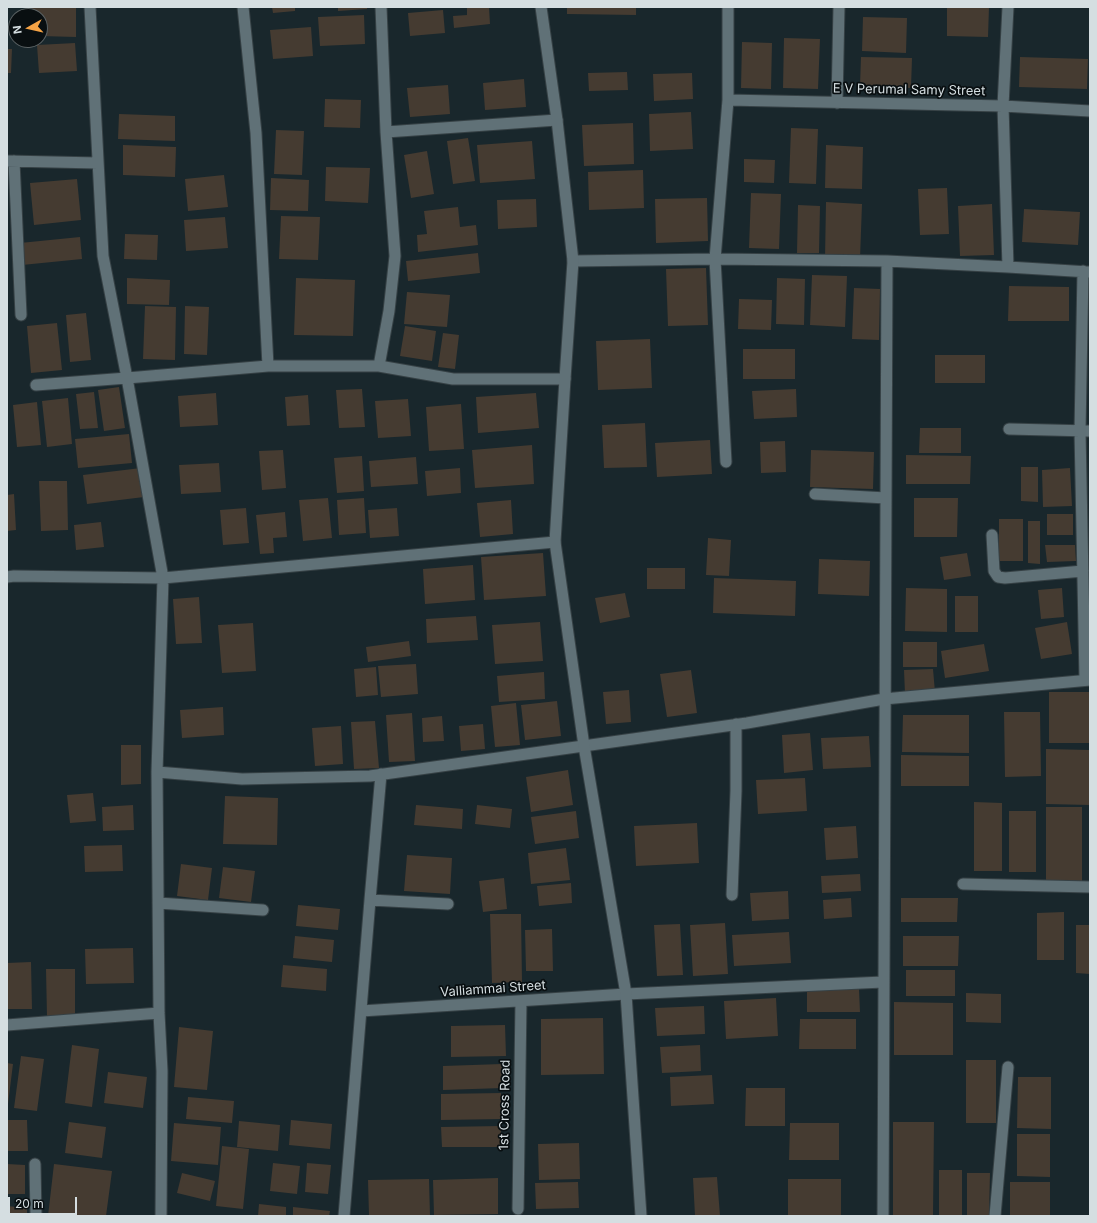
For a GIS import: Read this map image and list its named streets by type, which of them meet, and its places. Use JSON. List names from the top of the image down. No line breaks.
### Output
{"streets":{"street":["E V Perumal Samy Street","Valliammai Street","1st Cross Road"]},"crossings":[["Valliammai Street","1st Cross Road"]],"scale_bar":"20 m","north":"left"}
